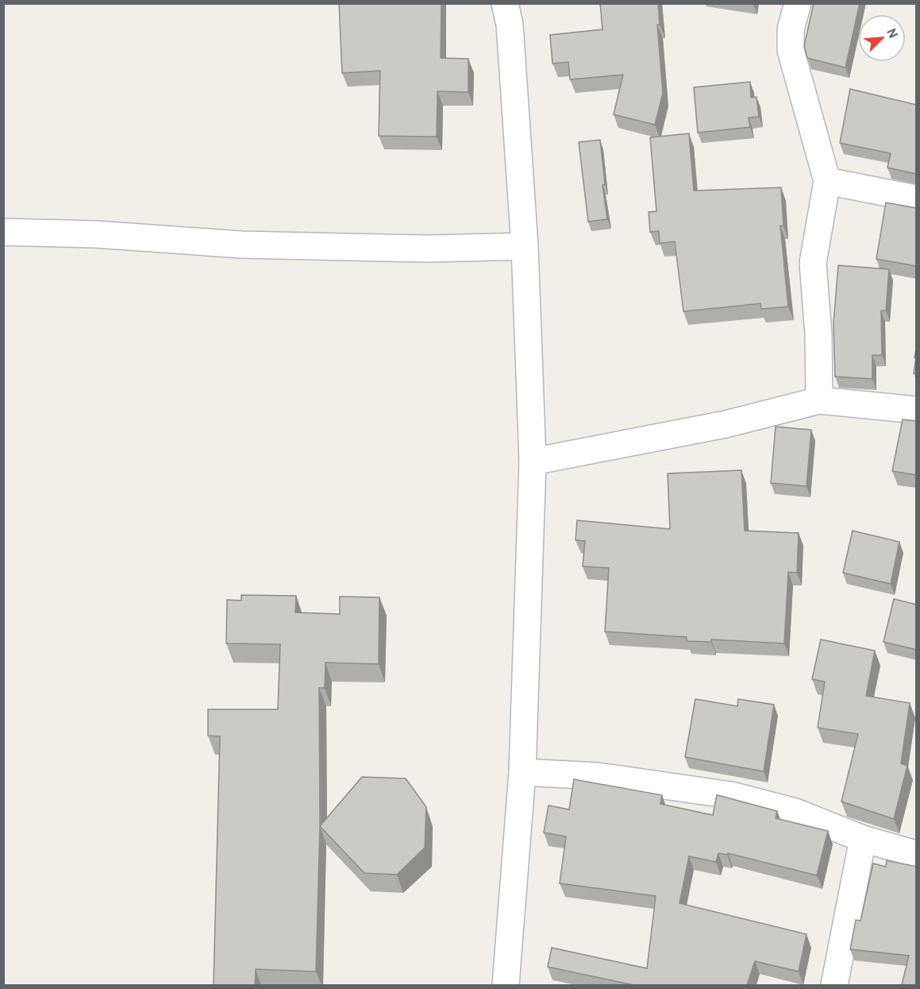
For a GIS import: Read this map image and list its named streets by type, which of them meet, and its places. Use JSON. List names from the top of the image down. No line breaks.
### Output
{"north":"top right"}
